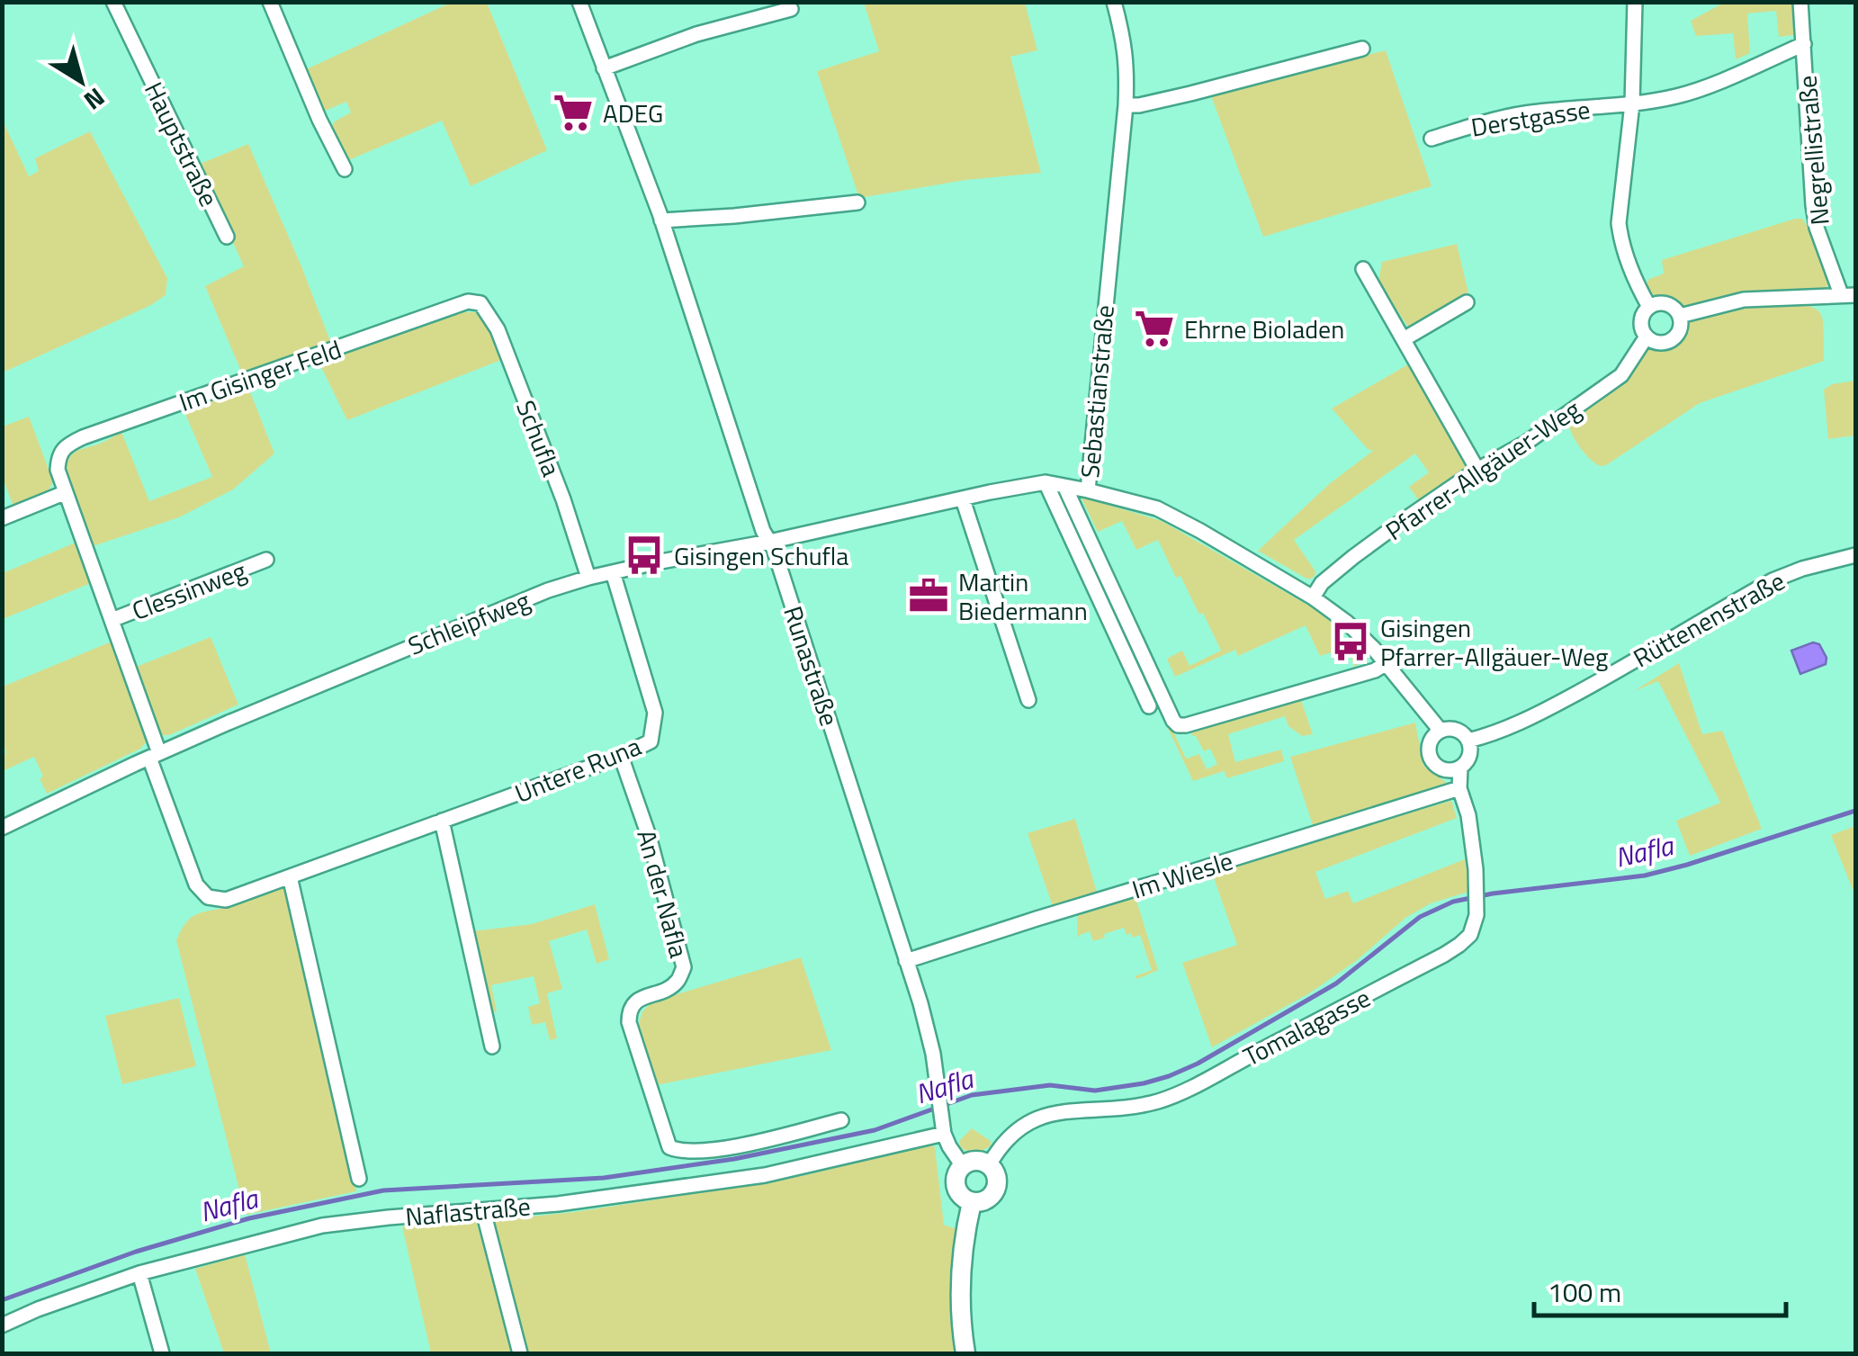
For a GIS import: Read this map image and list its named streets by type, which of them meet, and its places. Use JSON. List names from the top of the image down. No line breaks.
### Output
{"streets":{"street":["Derstgasse","Hauptstraße","Negrellistraße","Im Gisinger Feld","Sebastianstraße","Schufla","Pfarrer-Allgäuer-Weg","Clessinweg","Rüttenenstraße","Schleipfweg","Runastraße","Untere Runa","Im Wiesle","An der Nafla","Tomalagasse","Naflastraße"]},"crossings":[["Derstgasse","Negrellistraße"],["Derstgasse","Pfarrer-Allgäuer-Weg"],["Negrellistraße","Pfarrer-Allgäuer-Weg"],["Im Gisinger Feld","Schufla"],["Im Gisinger Feld","Clessinweg"],["Sebastianstraße","Pfarrer-Allgäuer-Weg"],["Sebastianstraße","Rüttenenstraße"],["Sebastianstraße","Schleipfweg"],["Sebastianstraße","Tomalagasse"],["Schufla","Schleipfweg"],["Clessinweg","Schleipfweg"],["Clessinweg","Untere Runa"],["Rüttenenstraße","Tomalagasse"],["Schleipfweg","Runastraße"],["Schleipfweg","Untere Runa"],["Runastraße","Im Wiesle"],["Runastraße","Tomalagasse"],["Runastraße","Naflastraße"],["Untere Runa","An der Nafla"],["Im Wiesle","Tomalagasse"]],"water":["Nafla"],"places":{"supermarket":["ADEG","Ehrne Bioladen"],"bus stop":["Gisingen Schufla","Gisingen Pfarrer-Allgäuer-Weg"],"office":["Martin Biedermann"]},"scale_bar":"100 m","north":"bottom right"}
